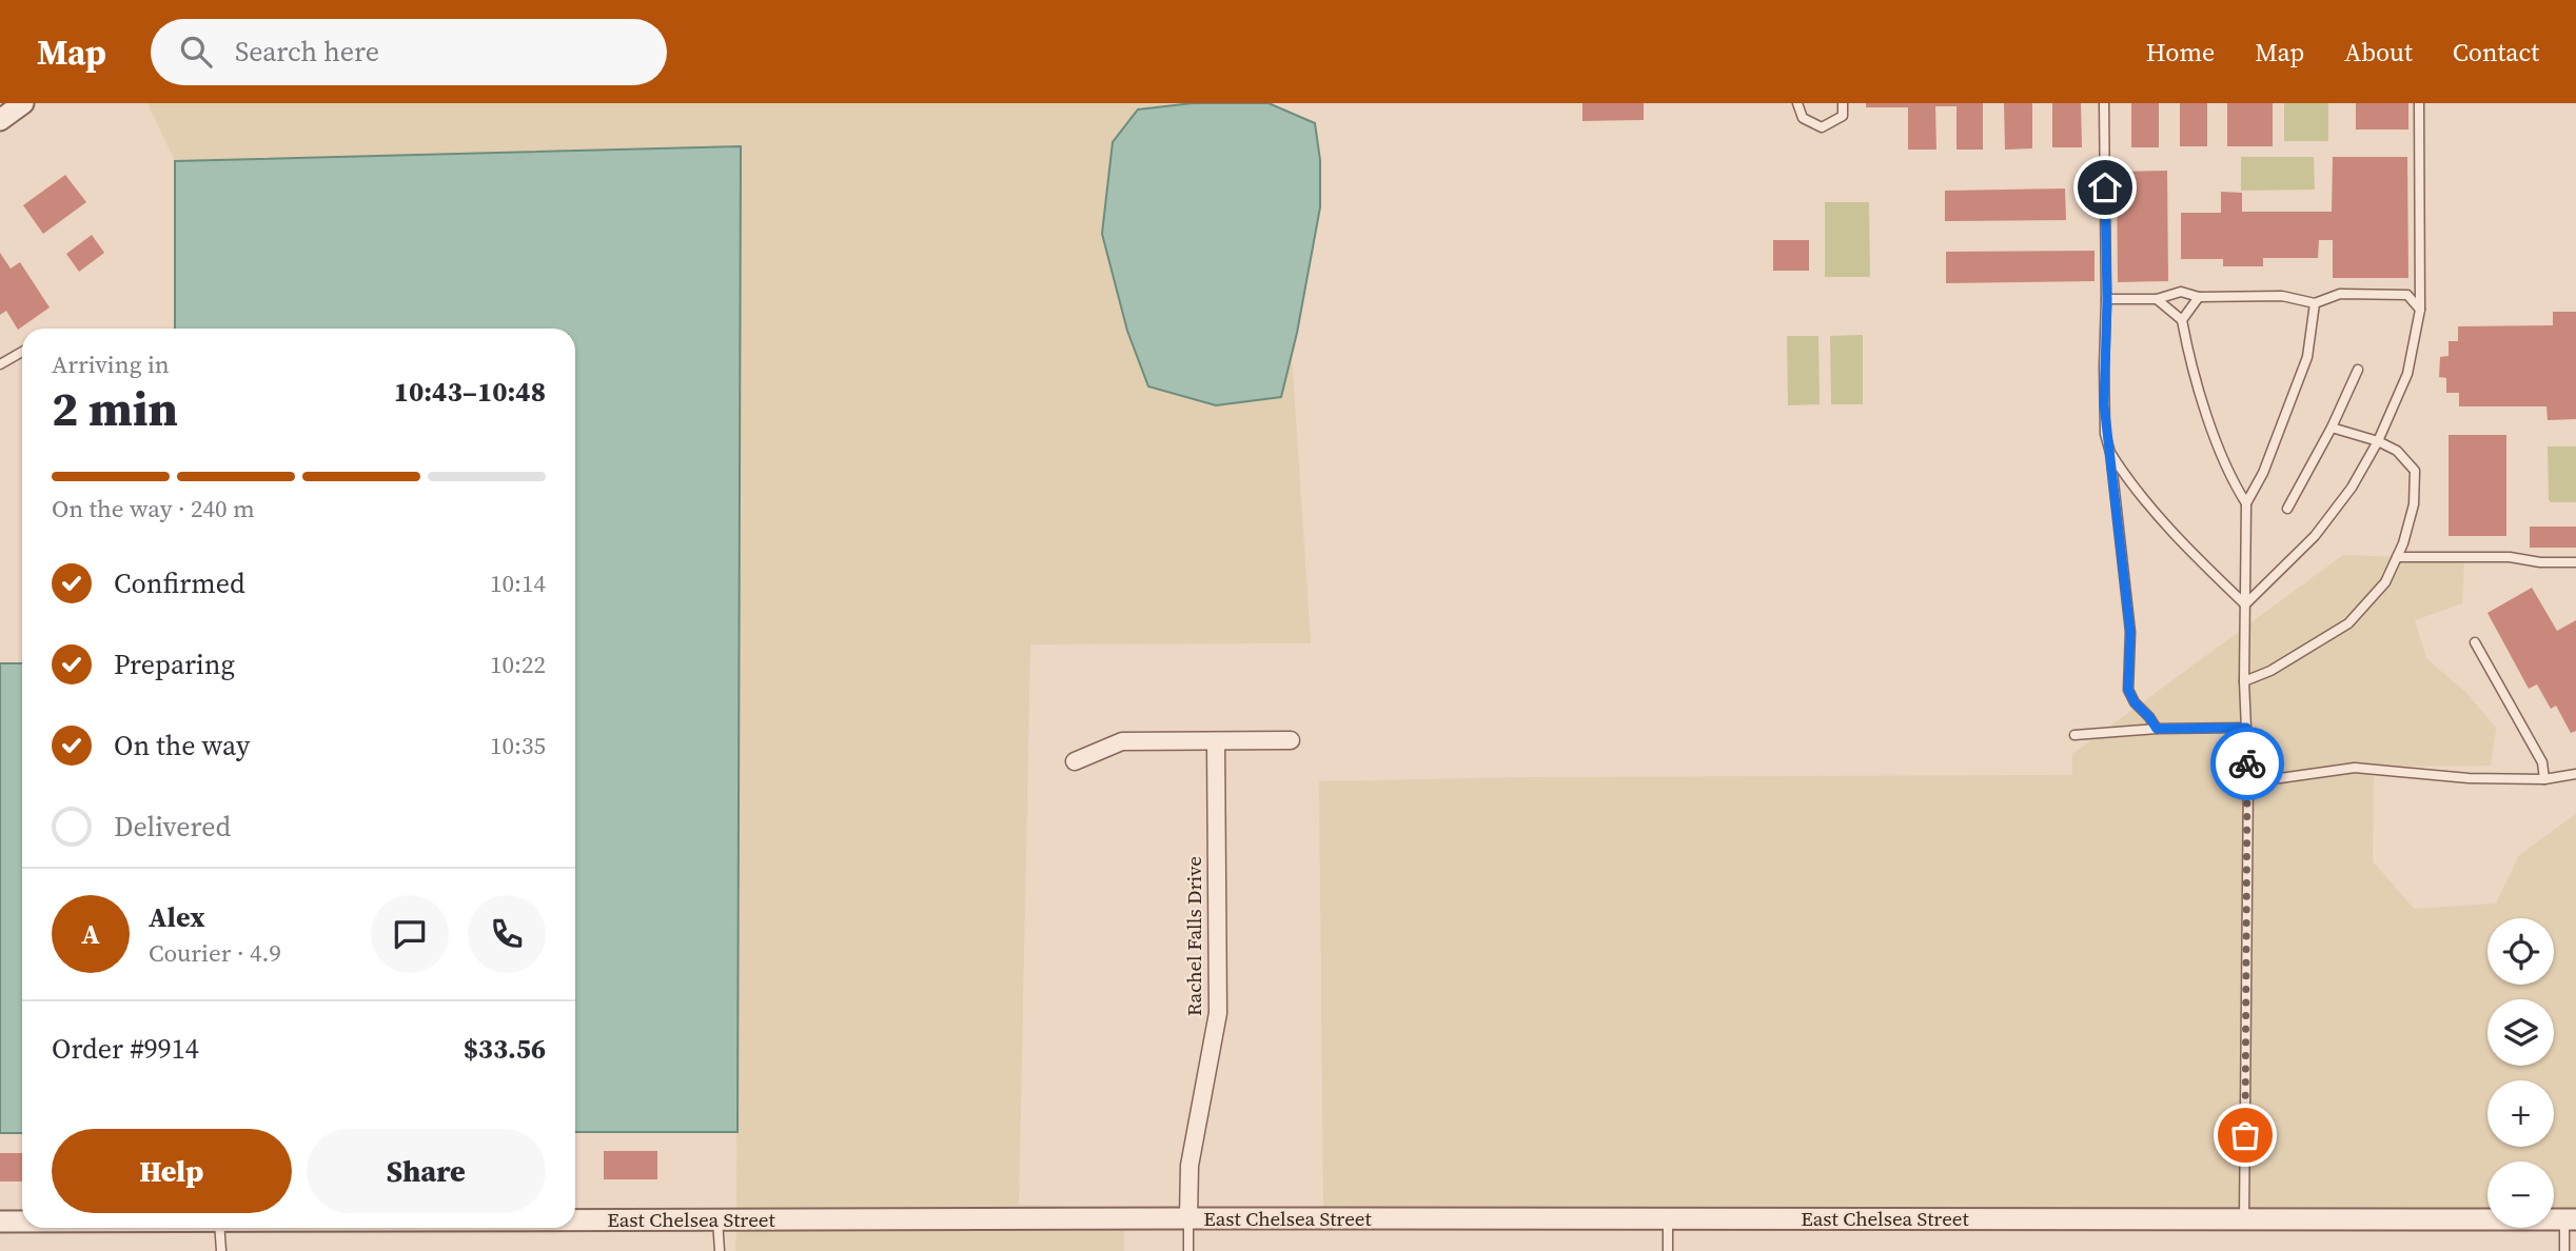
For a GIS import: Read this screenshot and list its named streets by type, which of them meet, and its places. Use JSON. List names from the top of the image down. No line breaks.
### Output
{"streets":{"street":["Rachel Falls Drive","East Chelsea Street"]},"crossings":[["Rachel Falls Drive","East Chelsea Street"]],"page":{"header":"Map","search":"Search here","nav":["Home","Map","About","Contact"],"heading":["2 min","Arriving in","10:43–10:48"],"panel":["Alex","Courier · 4.9","Order #9914","$33.56"],"bar":"On the way · 240 m","list":[["Confirmed","10:14"],["Preparing","10:22"],["On the way","10:35"],"Delivered"],"round":"A","map_buttons":["+","−"],"buttons":["Help","Share"]}}
